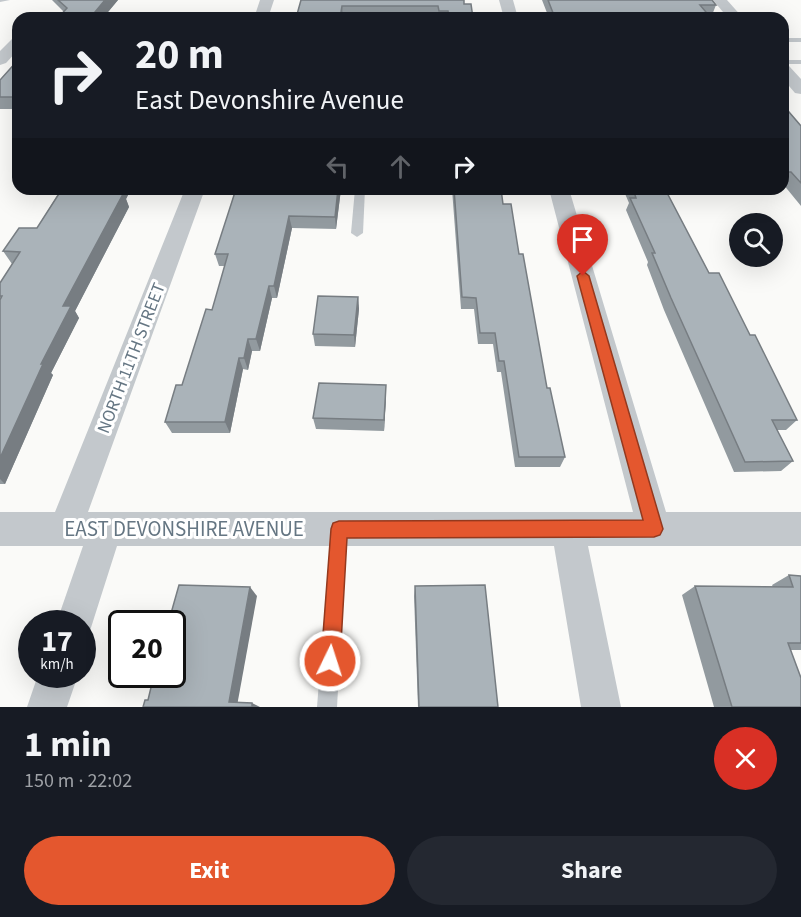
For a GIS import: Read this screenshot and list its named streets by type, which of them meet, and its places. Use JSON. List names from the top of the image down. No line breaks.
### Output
{"streets":{"street":["NORTH 11TH STREET","EAST DEVONSHIRE AVENUE"]},"crossings":[["NORTH 11TH STREET","EAST DEVONSHIRE AVENUE"]],"page":{"turn":["20 m","East Devonshire Avenue"],"speed":"17 km/h","limit":"20","heading":["1 min","150 m · 22:02"],"buttons":["Exit","Share"]}}
